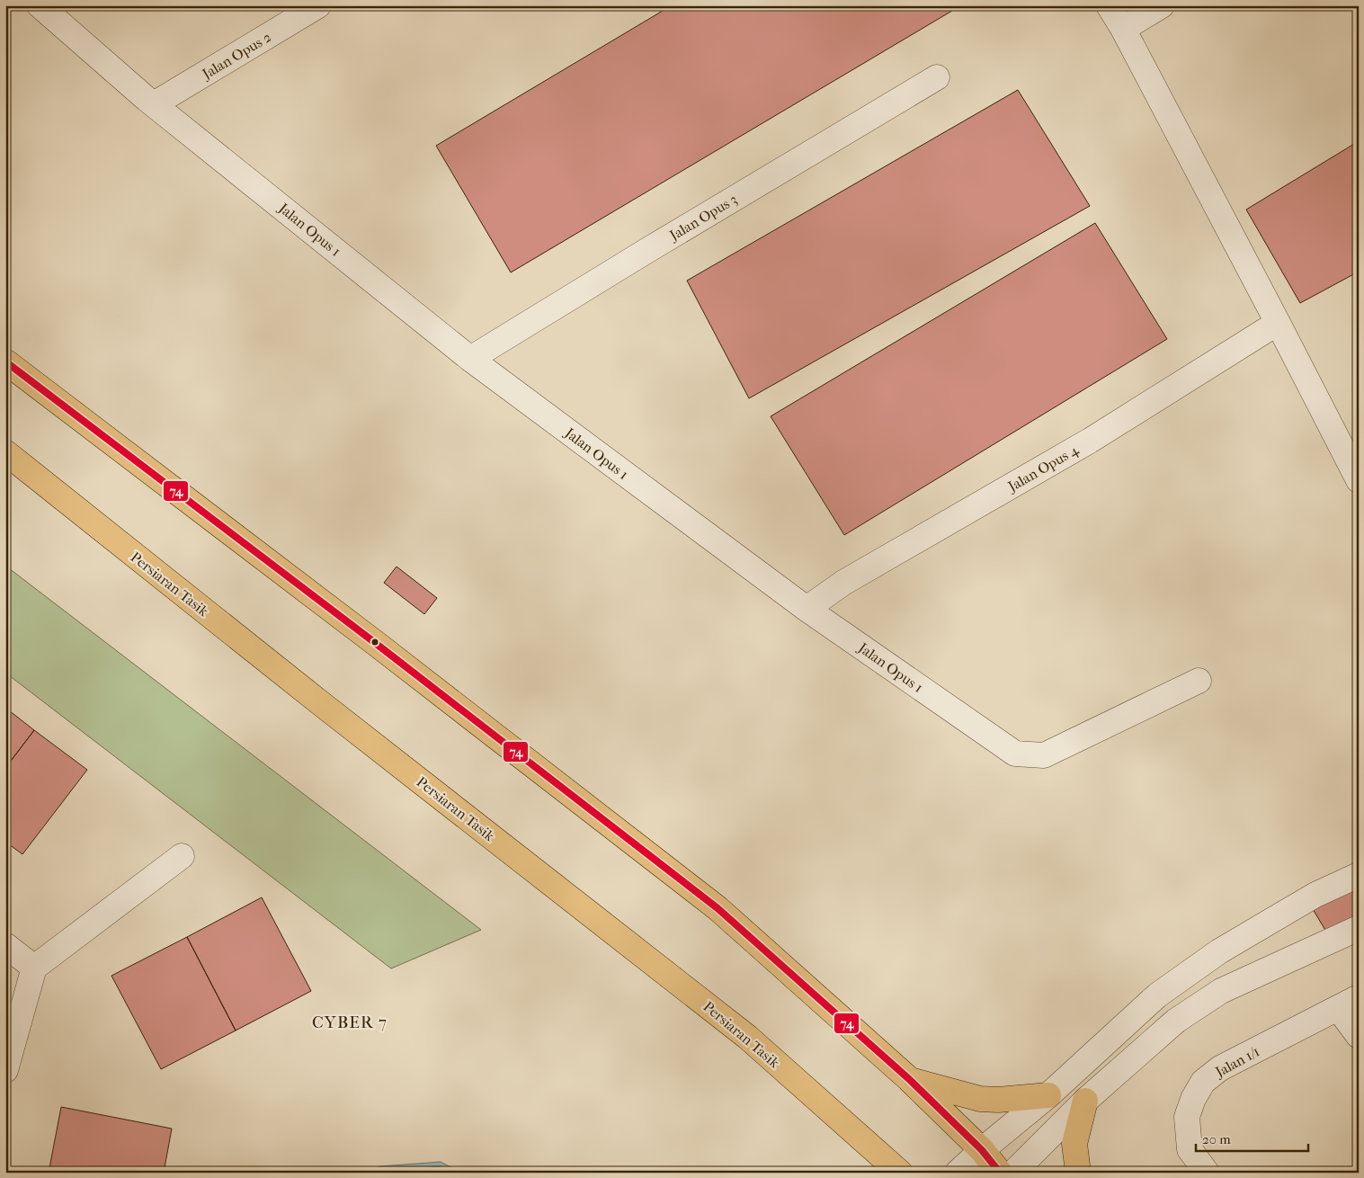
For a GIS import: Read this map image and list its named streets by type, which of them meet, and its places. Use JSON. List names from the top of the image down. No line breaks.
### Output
{"streets":{"main road":["Persiaran Tasik"],"street":["Jalan Opus 2","Jalan Opus 3","Jalan Opus 1","Jalan Opus 4","Jalan 1/1"]},"crossings":[["Jalan Opus 2","Jalan Opus 1"],["Jalan Opus 3","Jalan Opus 1"],["Jalan Opus 1","Jalan Opus 4"]],"districts":["CYBER 7"],"lines":["transit line 74"],"scale_bar":"20 m"}
